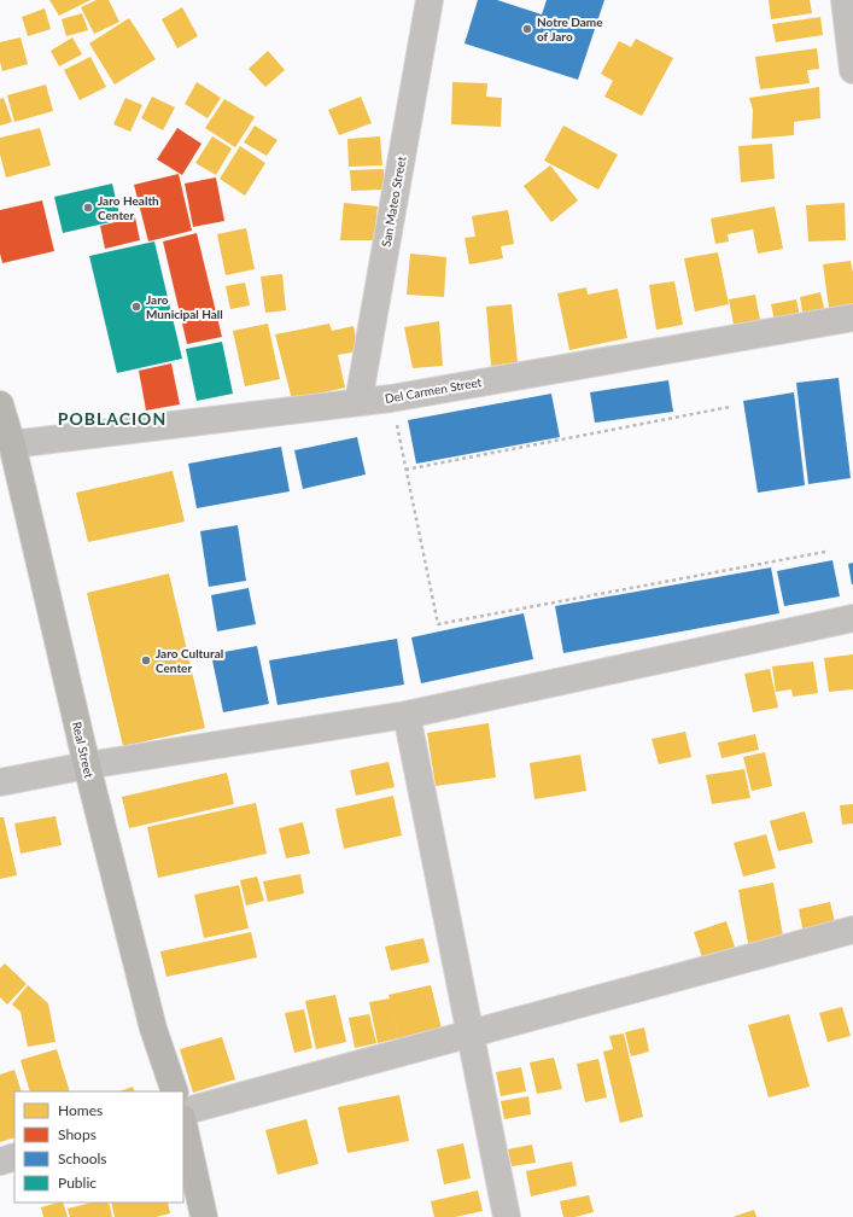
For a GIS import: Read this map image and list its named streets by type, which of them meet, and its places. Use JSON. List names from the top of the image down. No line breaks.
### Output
{"streets":{"main road":["Real Street"],"street":["San Mateo Street","Del Carmen Street"]},"crossings":[["San Mateo Street","Del Carmen Street"],["Del Carmen Street","Real Street"]],"districts":["POBLACION"],"places":["Notre Dame of Jaro","Jaro Health Center","Jaro Municipal Hall","Jaro Cultural Center"],"legend":["Homes","Shops","Schools","Public"]}
